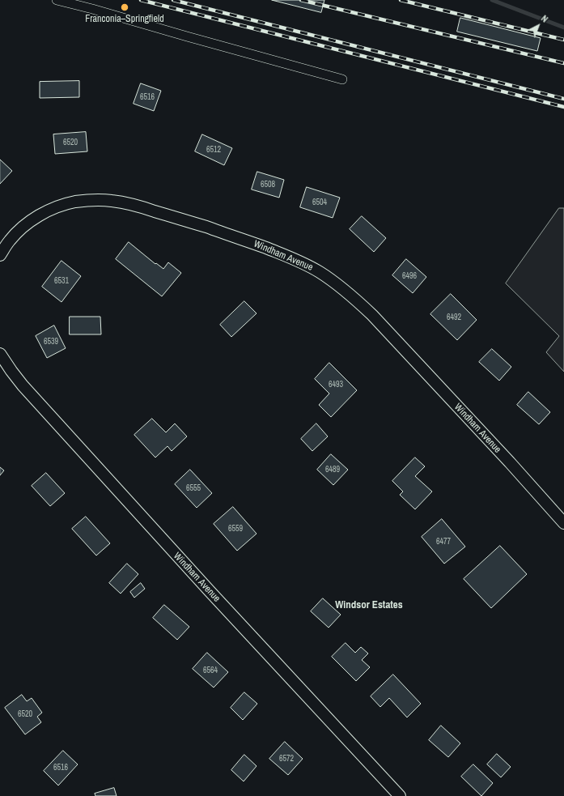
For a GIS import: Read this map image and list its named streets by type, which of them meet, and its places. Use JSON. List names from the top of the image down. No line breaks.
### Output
{"streets":{"street":["Windham Avenue"]},"districts":["Windsor Estates"],"places":["Franconia–Springfield"],"house_numbers":["6516","6520","6512","6508","6504","6496","6531","6492","6539","6493","6489","6555","6559","6477","6564","6520","6572","6516"],"north":"top right"}
